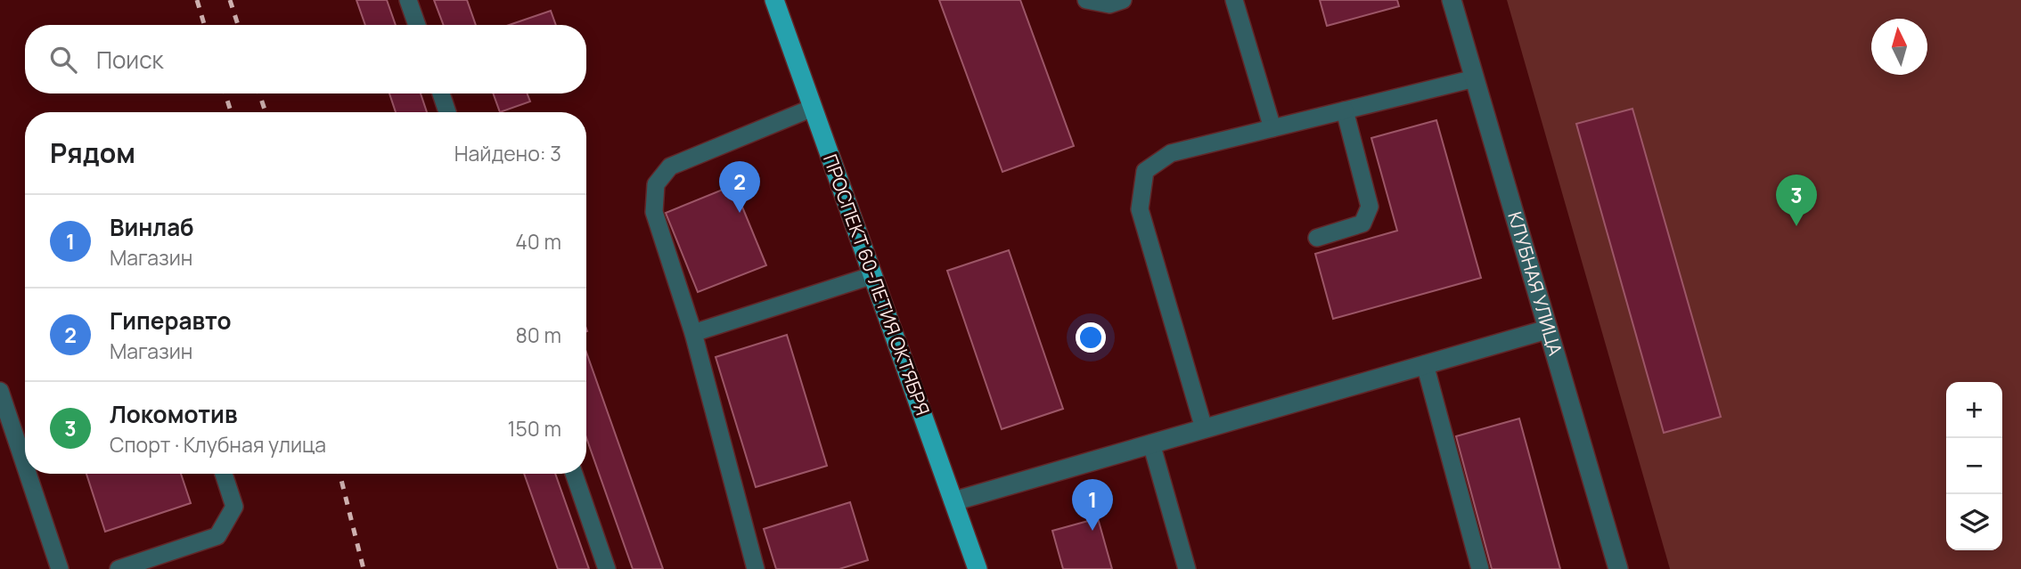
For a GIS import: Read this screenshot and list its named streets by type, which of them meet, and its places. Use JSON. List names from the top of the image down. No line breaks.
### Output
{"streets":{"highway":["ПРОСПЕКТ 60-ЛЕТИЯ ОКТЯБРЯ"],"street":["КЛУБНАЯ УЛИЦА"]},"north":"top","page":{"search":"Поиск","heading":["Рядом","Найдено: 3"],"pins":["2","3","1"],"list":[{"mark":"1","name":"Винлаб","note":"Магазин","value":"40 m"},{"mark":"2","name":"Гиперавто","note":"Магазин","value":"80 m"},{"mark":"3","name":"Локомотив","note":"Спорт · Клубная улица","value":"150 m"}],"map_buttons":["+","−"]}}
